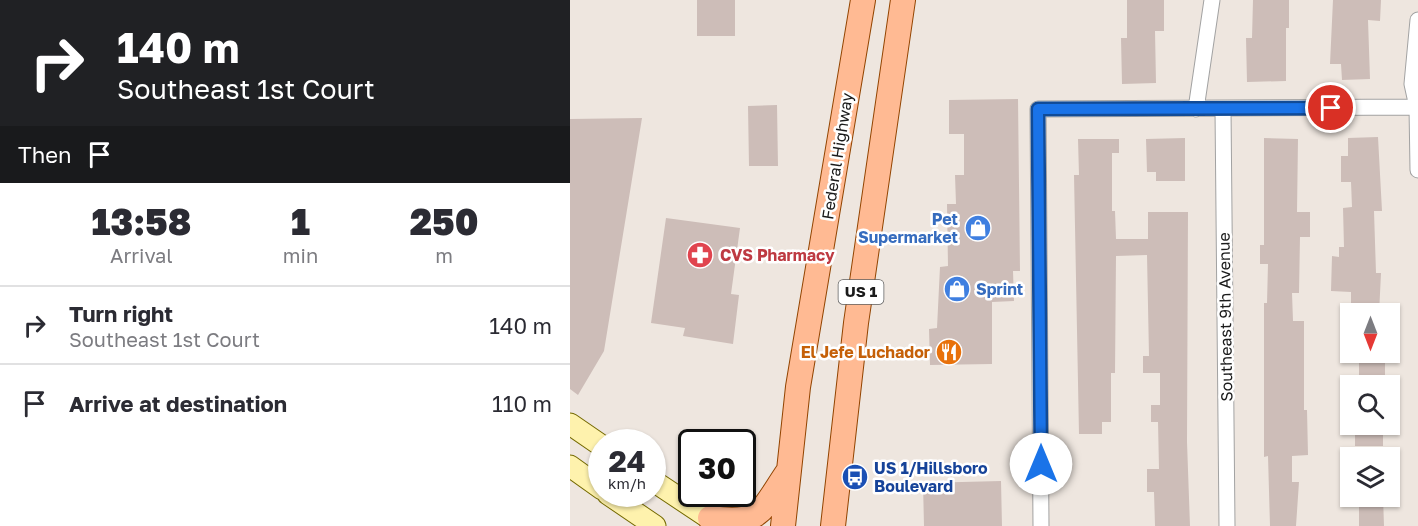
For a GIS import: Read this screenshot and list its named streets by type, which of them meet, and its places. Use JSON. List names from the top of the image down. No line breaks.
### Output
{"streets":{"main road":["Federal Highway","US 1"],"street":["Southeast 9th Avenue"]},"places":{"shop":["Pet Supermarket","Sprint"],"pharmacy":["CVS Pharmacy"],"restaurant":["El Jefe Luchador"],"bus stop":["US 1/Hillsboro Boulevard"]},"north":"bottom","page":{"turn":["140 m","Southeast 1st Court"],"then":"Then","eta":["13:58","Arrival","1","min","250","m"],"list":[{"name":"Turn right","note":"Southeast 1st Court","value":"140 m"},{"name":"Arrive at destination","value":"110 m"}],"speed":"24 km/h","limit":"30"}}
